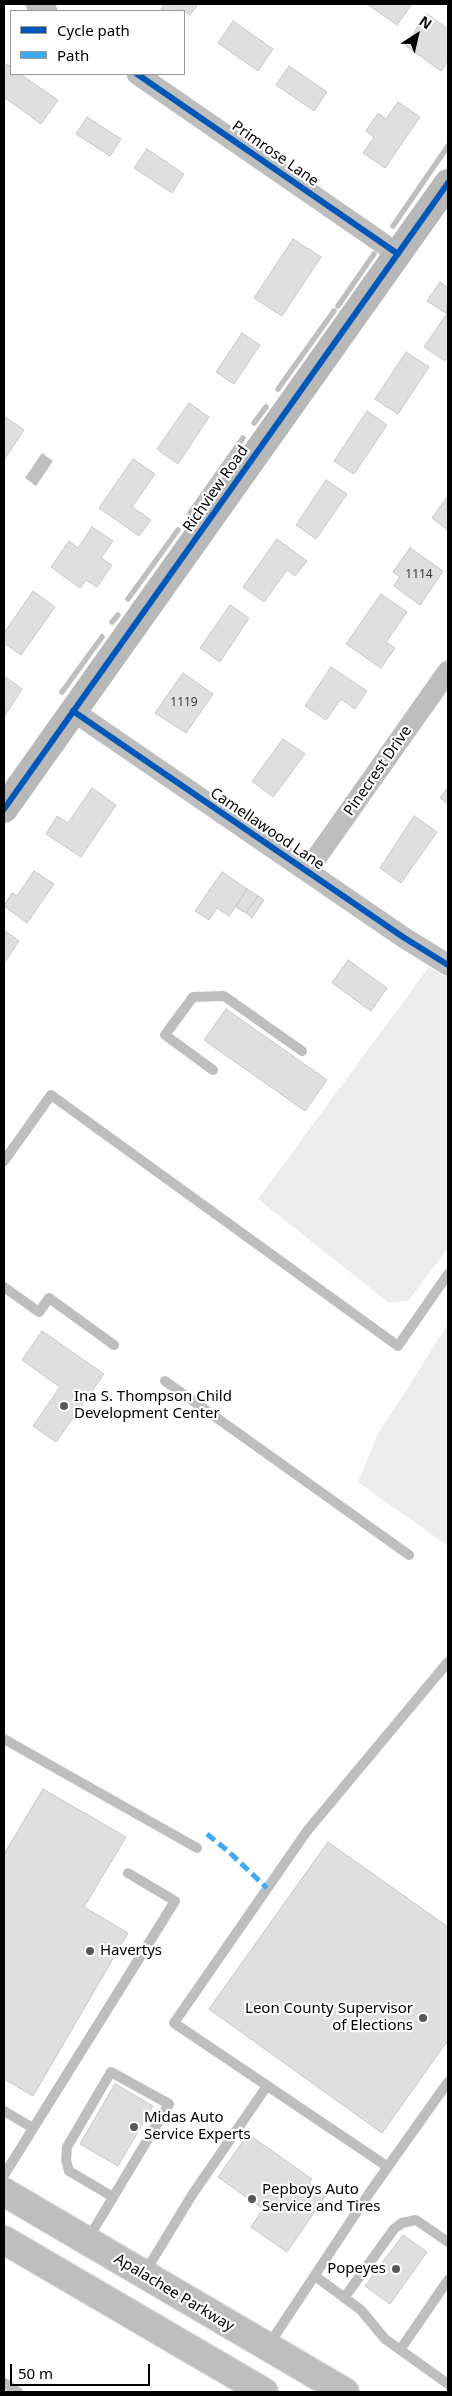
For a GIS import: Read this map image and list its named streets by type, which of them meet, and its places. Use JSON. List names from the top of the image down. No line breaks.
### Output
{"streets":{"main road":["Apalachee Parkway"],"street":["Primrose Lane","Richview Road","Pinecrest Drive","Camellawood Lane"]},"crossings":[["Primrose Lane","Richview Road"],["Richview Road","Camellawood Lane"],["Pinecrest Drive","Camellawood Lane"]],"places":["Ina S. Thompson Child Development Center","Havertys","Leon County Supervisor of Elections","Midas Auto Service Experts","Pepboys Auto Service and Tires","Popeyes"],"house_numbers":["1114","1119"],"legend":["Cycle path","Path"],"scale_bar":"50 m","north":"top right"}
